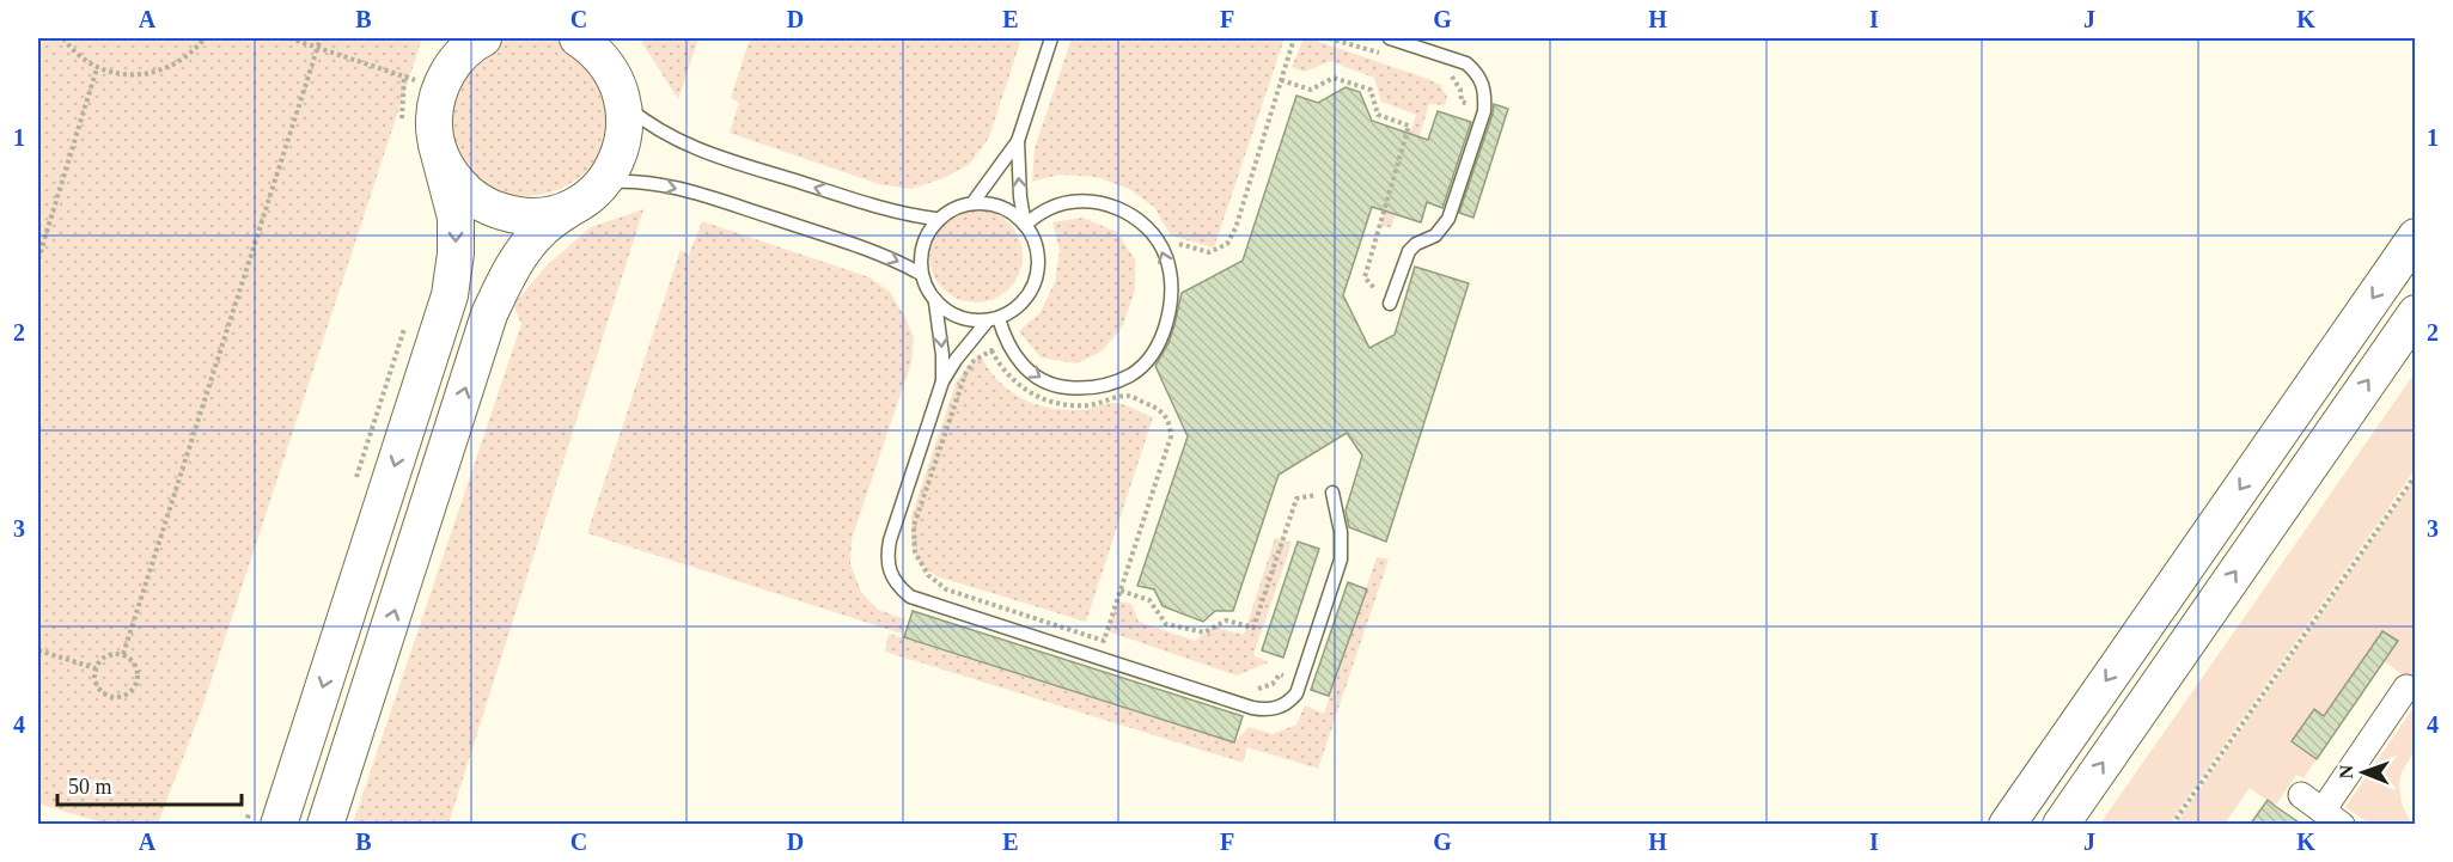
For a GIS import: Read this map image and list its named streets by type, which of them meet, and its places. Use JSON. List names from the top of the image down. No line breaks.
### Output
{"scale_bar":"50 m","north":"left","grid":{"columns":["A","B","C","D","E","F","G","H","I","J","K"],"rows":["1","2","3","4"]}}
